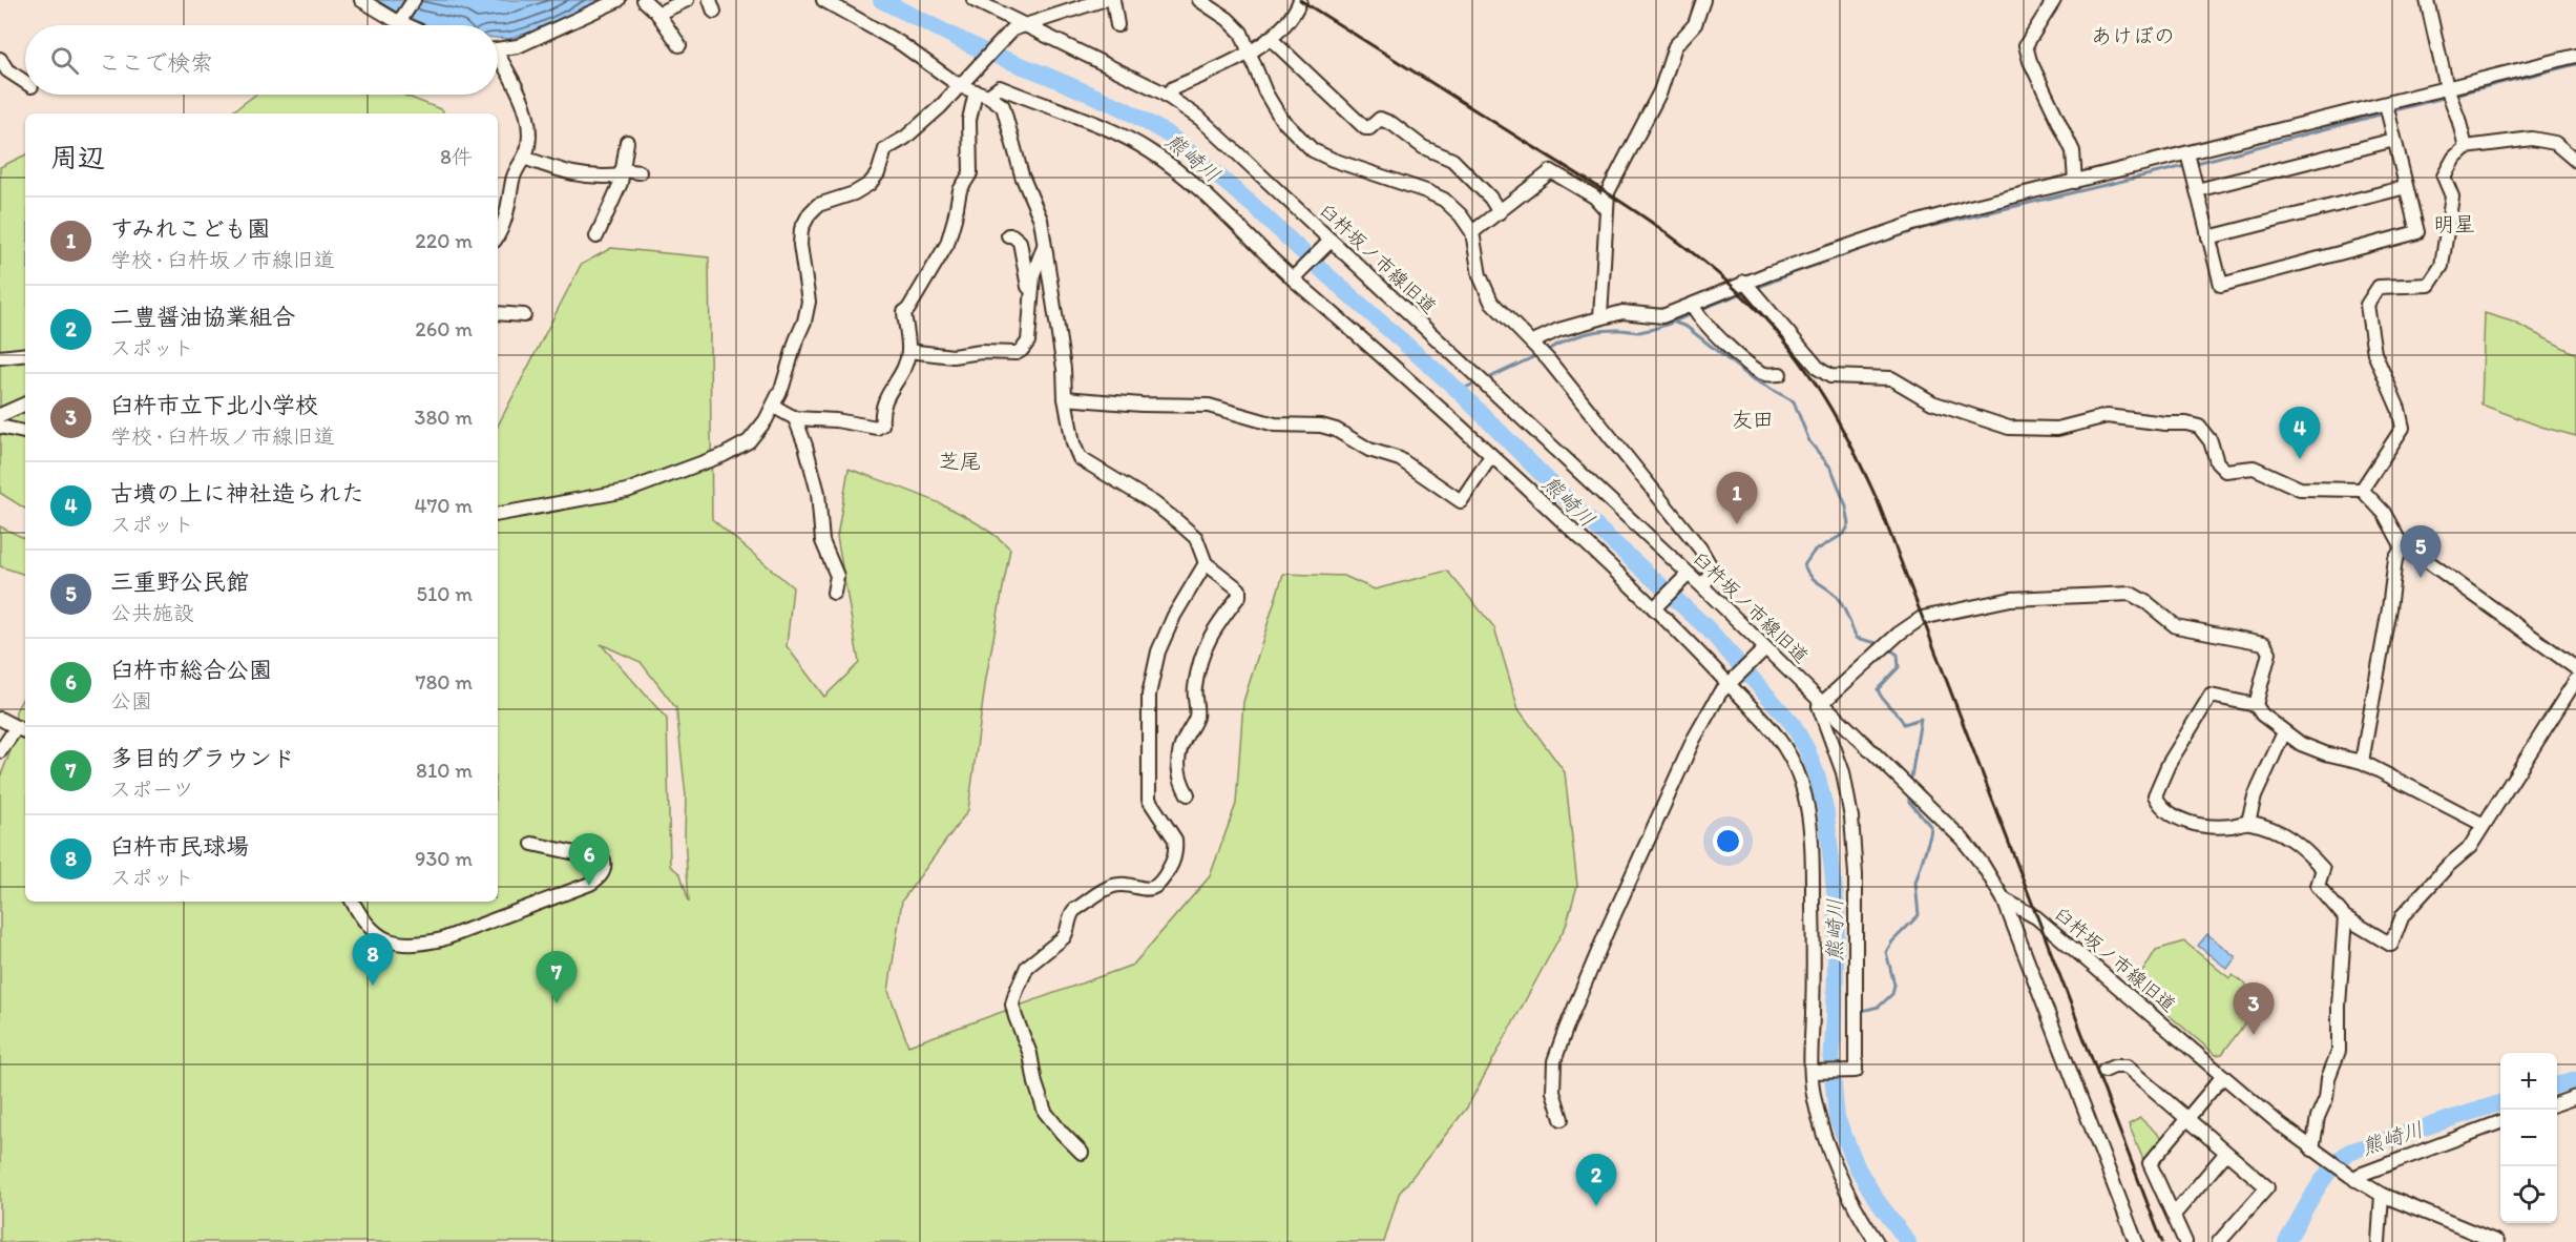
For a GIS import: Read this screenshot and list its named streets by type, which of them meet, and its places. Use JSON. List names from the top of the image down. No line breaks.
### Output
{"streets":{"street":["臼杵坂ノ市線旧道"]},"districts":["あけぼの","明星","友田","芝尾"],"water":["熊崎川"],"page":{"search":"ここで検索","heading":["周辺","8件"],"list":[{"mark":"1","name":"すみれこども園","note":"学校 · 臼杵坂ノ市線旧道","value":"220 m"},{"mark":"2","name":"二豊醤油協業組合","note":"スポット","value":"260 m"},{"mark":"3","name":"臼杵市立下北小学校","note":"学校 · 臼杵坂ノ市線旧道","value":"380 m"},{"mark":"4","name":"古墳の上に神社造られた","note":"スポット","value":"470 m"},{"mark":"5","name":"三重野公民館","note":"公共施設","value":"510 m"},{"mark":"6","name":"臼杵市総合公園","note":"公園","value":"780 m"},{"mark":"7","name":"多目的グラウンド","note":"スポーツ","value":"810 m"},{"mark":"8","name":"臼杵市民球場","note":"スポット","value":"930 m"}],"pins":["4","1","5","6","8","7","3","2"],"map_buttons":["+","−"]}}
